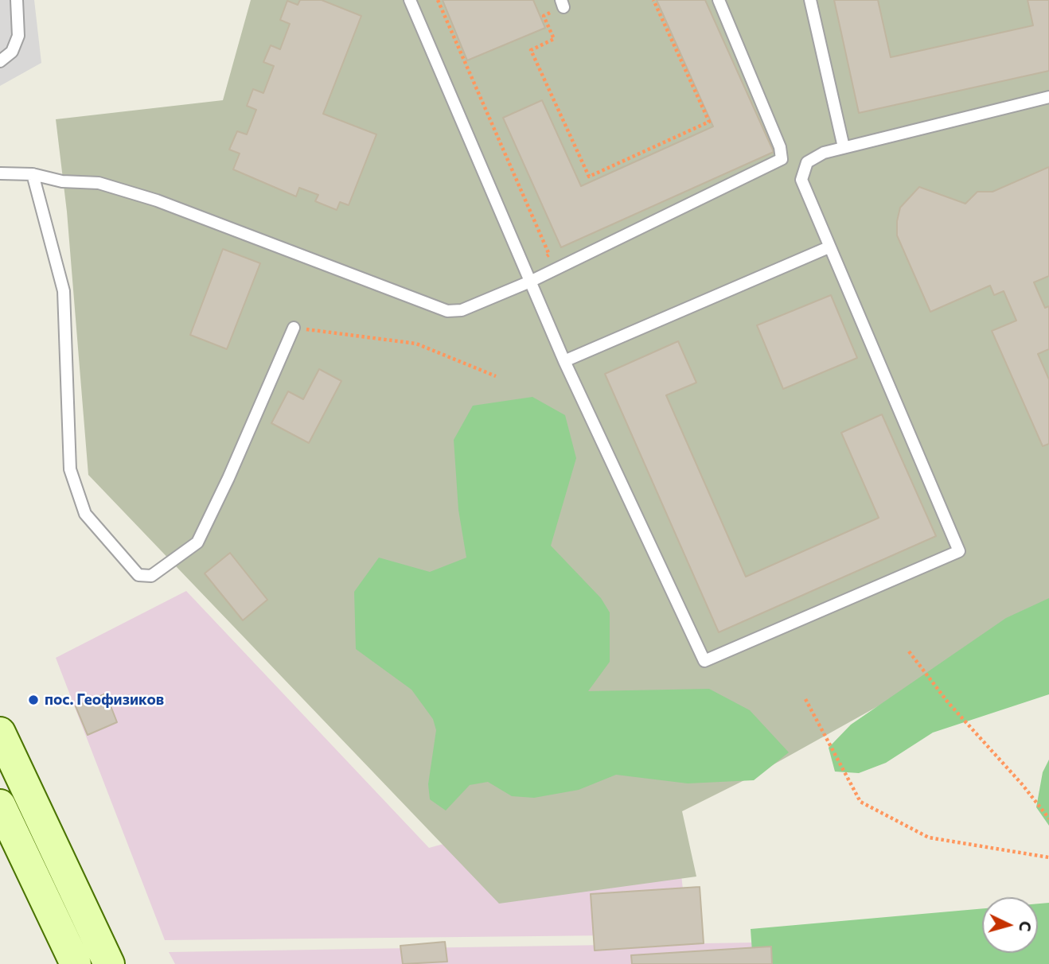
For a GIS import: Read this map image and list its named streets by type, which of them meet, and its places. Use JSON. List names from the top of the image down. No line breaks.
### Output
{"places":["пос. Геофизиков"],"north":"right"}
